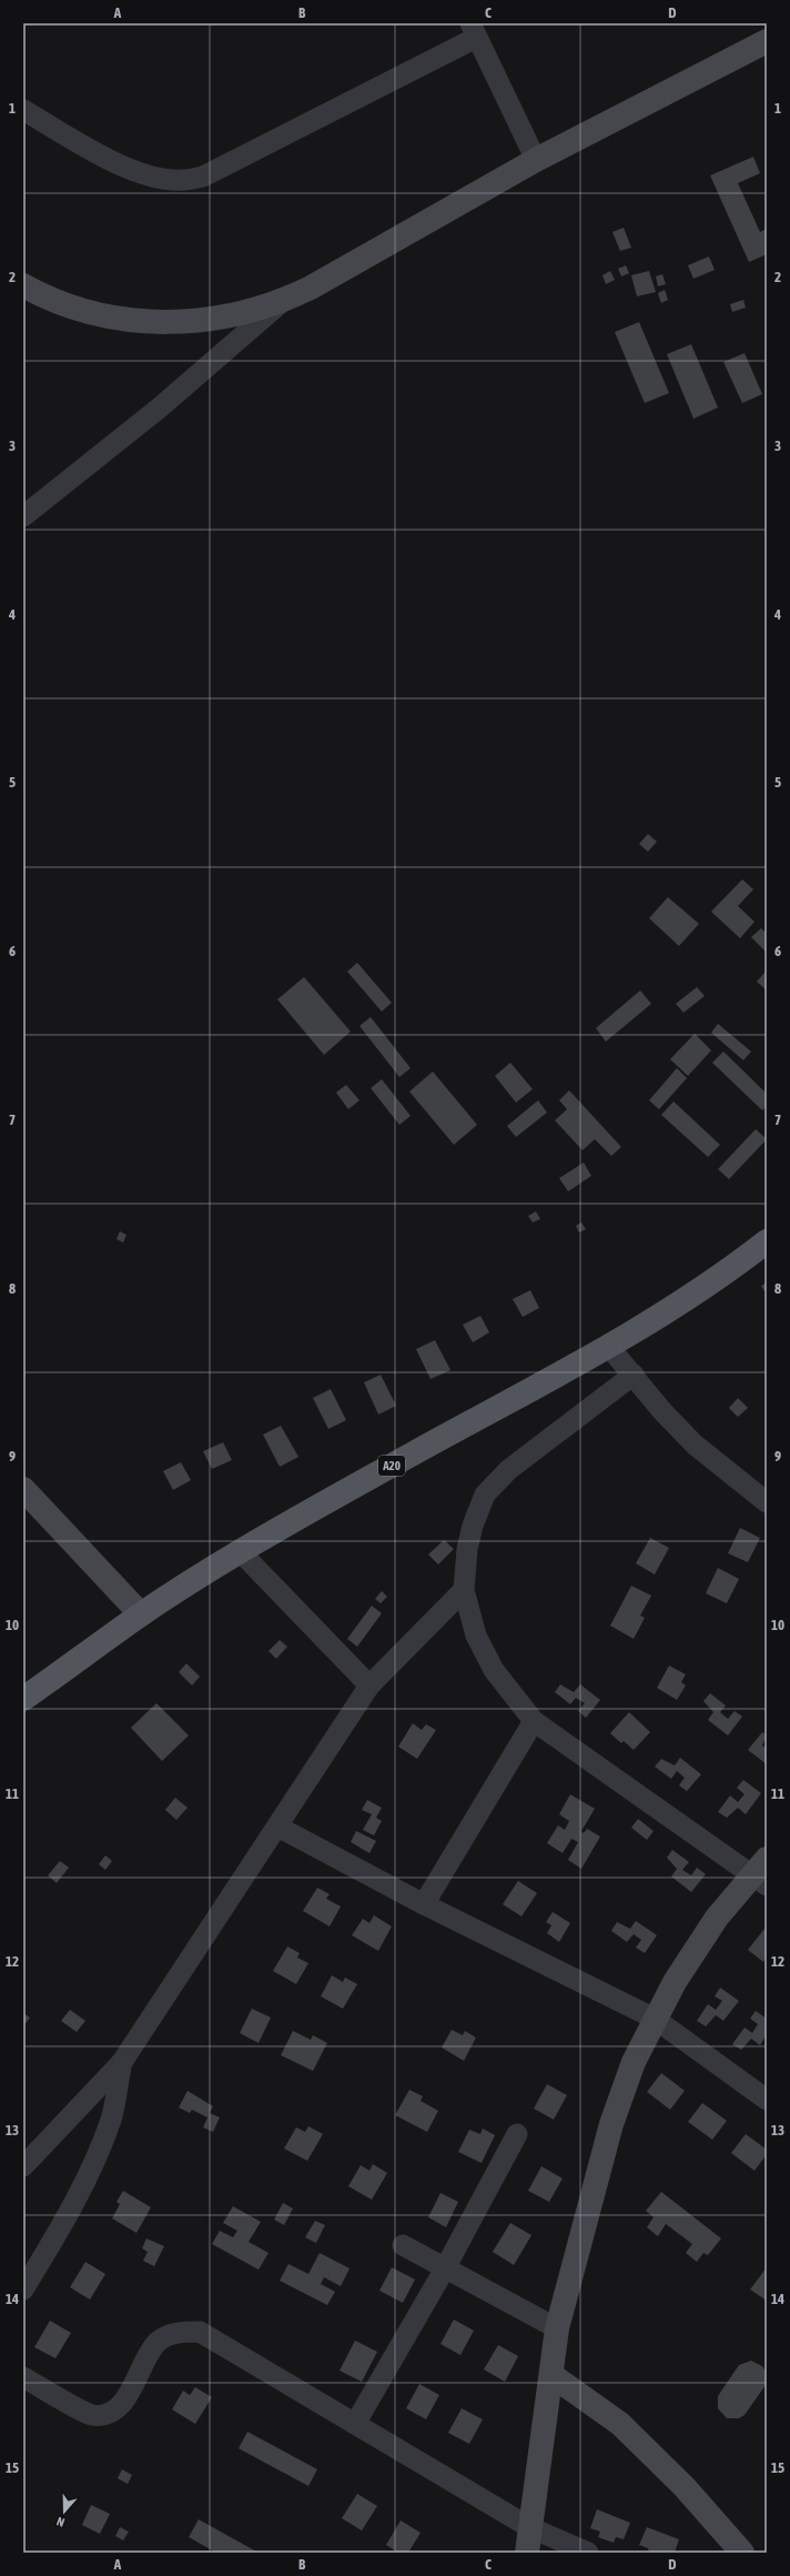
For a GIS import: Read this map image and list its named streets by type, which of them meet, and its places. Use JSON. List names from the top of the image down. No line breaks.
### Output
{"streets":{"main road":["A20"]},"north":"bottom","grid":{"columns":["A","B","C","D"],"rows":["1","2","3","4","5","6","7","8","9","10","11","12","13","14","15"]}}
